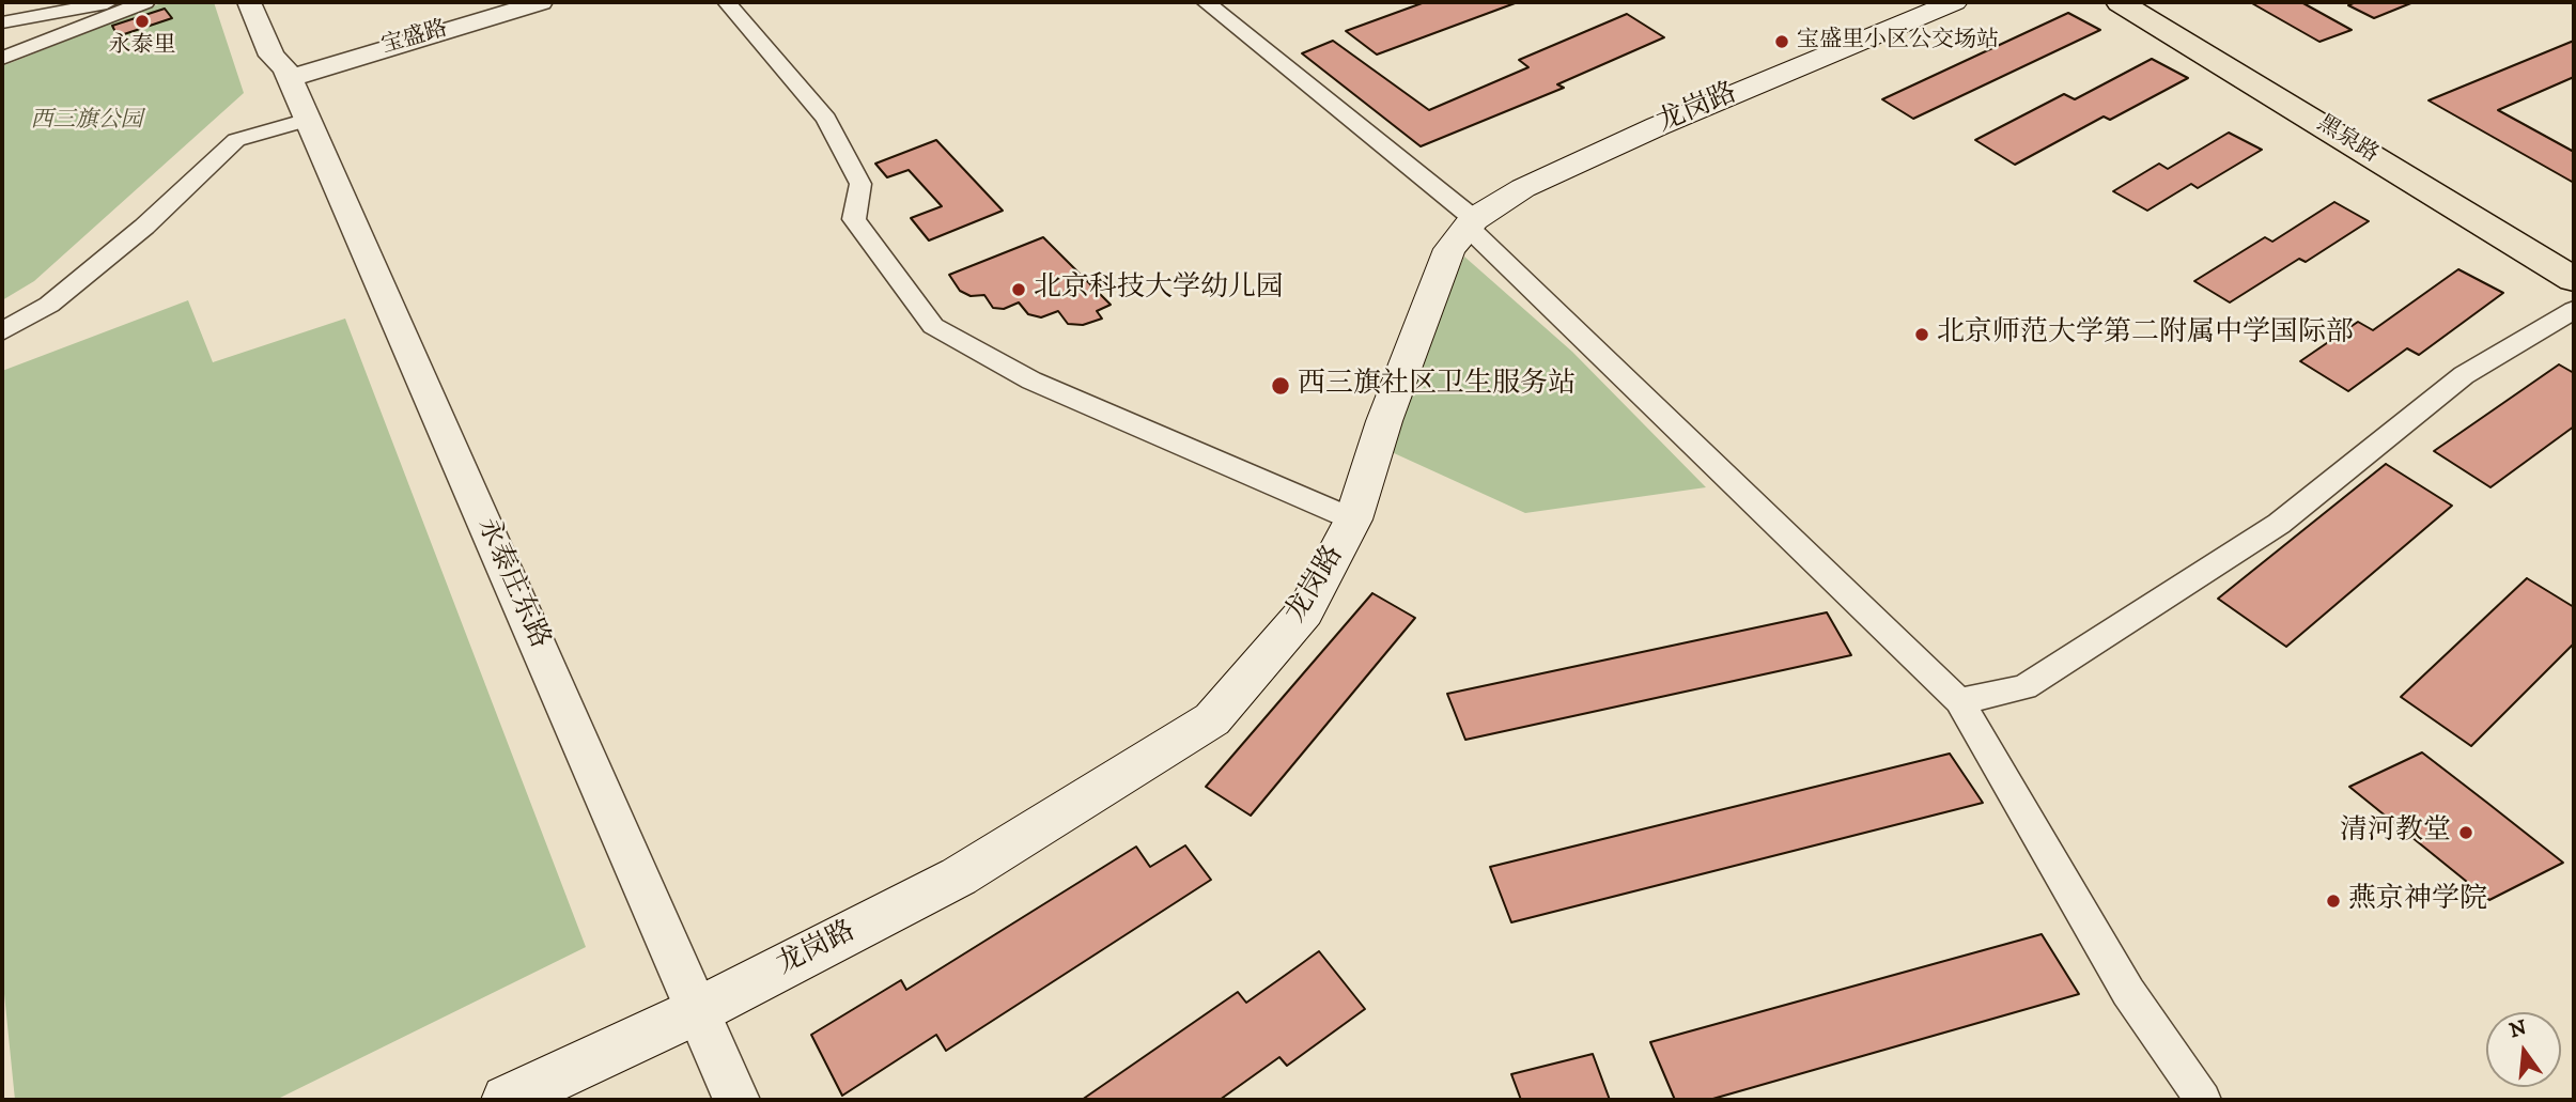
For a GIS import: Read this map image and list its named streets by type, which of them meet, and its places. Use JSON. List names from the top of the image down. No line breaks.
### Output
{"streets":{"main road":["龙岗路","黑泉路"],"street":["宝盛路","永泰庄东路"]},"crossings":[["宝盛路","永泰庄东路"],["龙岗路","永泰庄东路"]],"parks":["西三旗公园"],"places":["永泰里","宝盛里小区公交场站","北京科技大学幼儿园","北京师范大学第二附属中学国际部","西三旗社区卫生服务站","清河教堂","燕京神学院"],"north":"top"}
